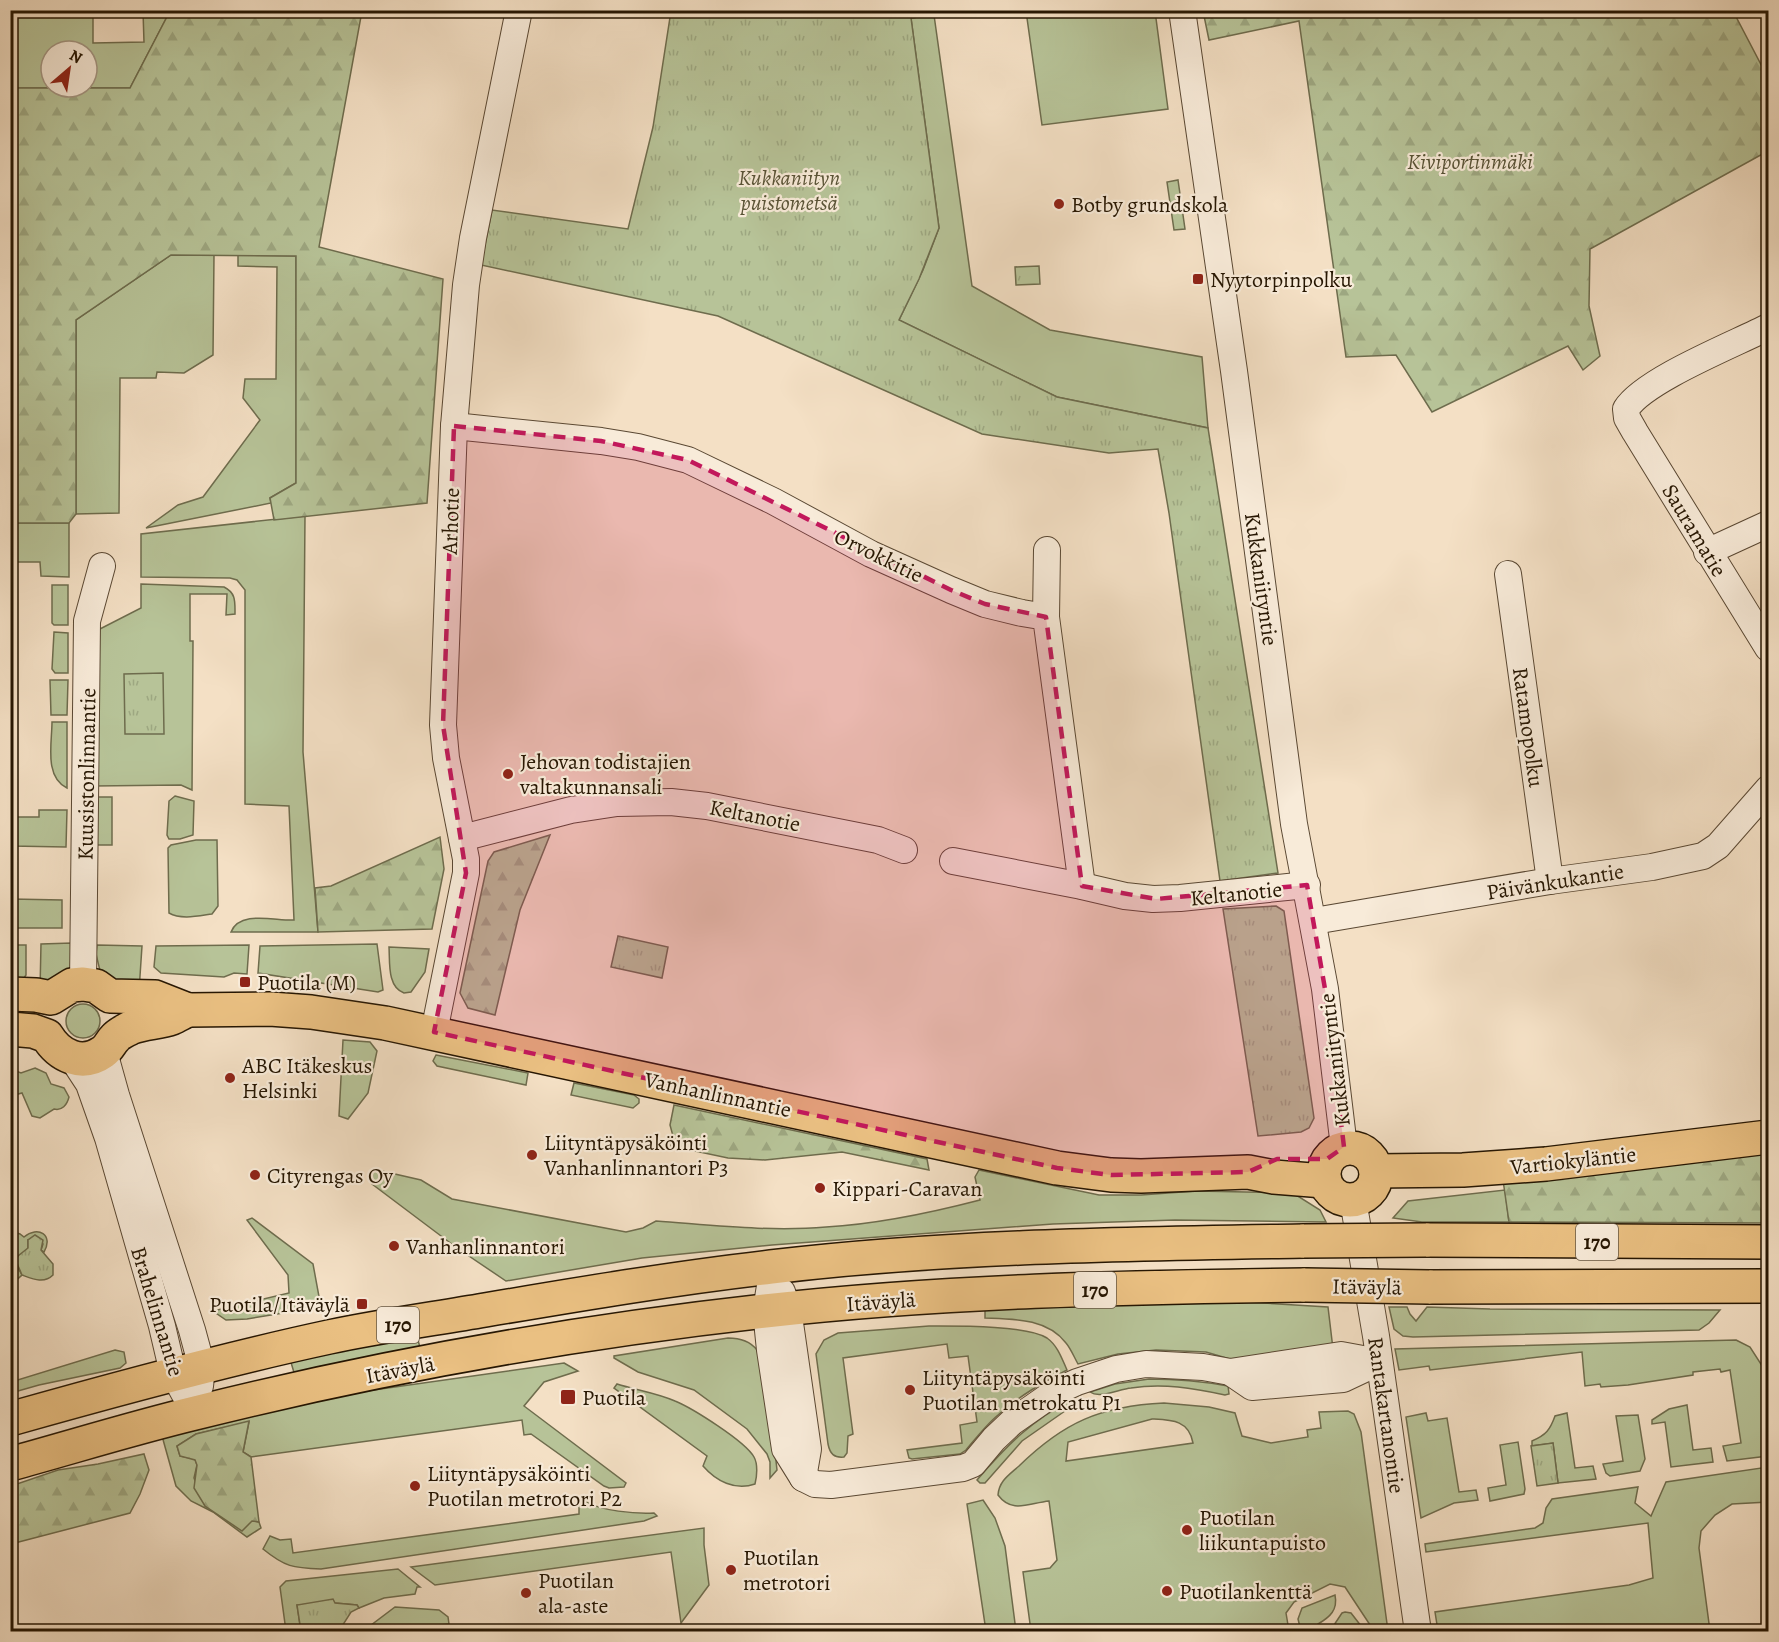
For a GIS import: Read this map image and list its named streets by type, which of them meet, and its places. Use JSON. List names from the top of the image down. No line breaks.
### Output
{"streets":{"main road":["Vanhanlinnantie","Vartiokyläntie","170","Itäväylä"],"street":["Arhotie","Sauramatie","Orvokkitie","Kukkaniityntie","Ratamopolku","Kuusistonlinnantie","Keltanotie","Päivänkukantie","Brahelinnantie","Rantakartanontie"]},"crossings":[["Arhotie","Orvokkitie"],["Arhotie","Keltanotie"],["Arhotie","Vanhanlinnantie"],["Kukkaniityntie","Keltanotie"],["Kukkaniityntie","Päivänkukantie"],["Kukkaniityntie","Vanhanlinnantie"],["Kukkaniityntie","Vartiokyläntie"],["Kukkaniityntie","Rantakartanontie"],["Ratamopolku","Päivänkukantie"],["Kuusistonlinnantie","Vanhanlinnantie"],["Kuusistonlinnantie","Brahelinnantie"],["Vanhanlinnantie","Vartiokyläntie"],["Vanhanlinnantie","Brahelinnantie"],["Vanhanlinnantie","Rantakartanontie"],["Vartiokyläntie","Rantakartanontie"],["Itäväylä","Brahelinnantie"]],"parks":["Kiviportinmäki","Kukkaniityn puistometsä"],"places":{"other":["Botby grundskola","Jehovan todistajien valtakunnansali","ABC Itäkeskus Helsinki","Liityntäpysäköinti Vanhanlinnantori P3","Cityrengas Oy","Kippari-Caravan","Vanhanlinnantori","Liityntäpysäköinti Puotilan metrokatu P1","Liityntäpysäköinti Puotilan metrotori P2","Puotilan liikuntapuisto","Puotilan metrotori","Puotilankenttä","Puotilan ala-aste"],"transit":["Nyytorpinpolku","Puotila (M)","Puotila/Itäväylä","Puotila"]},"north":"top right"}
